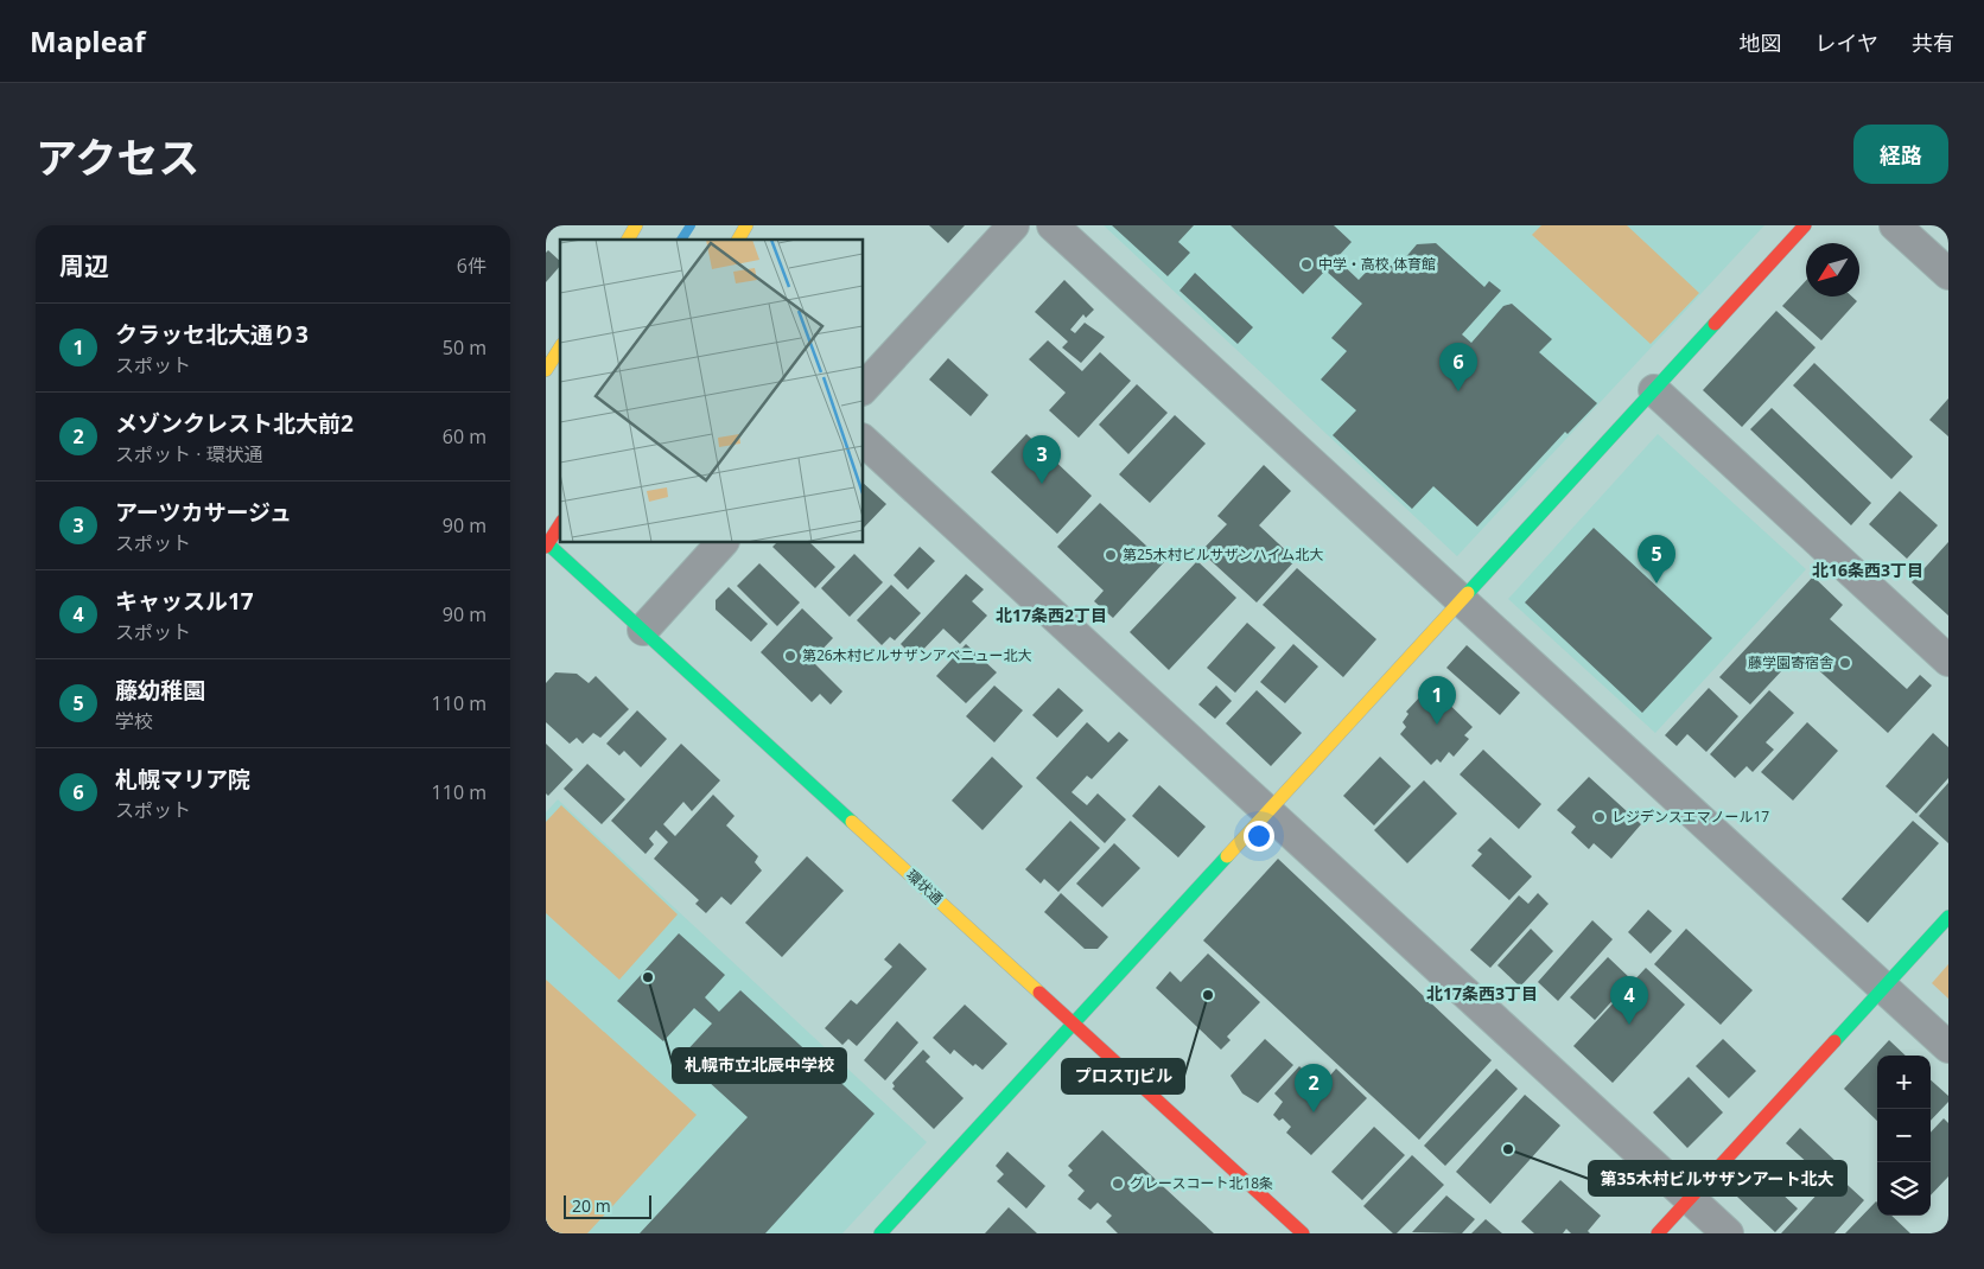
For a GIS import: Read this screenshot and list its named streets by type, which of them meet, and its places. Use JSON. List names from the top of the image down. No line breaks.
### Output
{"streets":{"main road":["環状通"]},"districts":["北16条西3丁目","北17条西2丁目","北17条西3丁目"],"places":["中学・高校 体育館","第25木村ビルサザンハイム北大","第26木村ビルサザンアベニュー北大","藤学園寄宿舎","レジデンスエマノール17","札幌市立北辰中学校","プロスTJビル","第35木村ビルサザンアート北大","グレースコート北18条"],"scale_bar":"20 m","north":"bottom left","page":{"header":"Mapleaf","nav":["地図","レイヤ","共有"],"title":"アクセス","buttons":"経路","heading":["周辺","6件"],"list":[{"mark":"1","name":"クラッセ北大通り3","note":"スポット","value":"50 m"},{"mark":"2","name":"メゾンクレスト北大前2","note":"スポット · 環状通","value":"60 m"},{"mark":"3","name":"アーツカサージュ","note":"スポット","value":"90 m"},{"mark":"4","name":"キャッスル17","note":"スポット","value":"90 m"},{"mark":"5","name":"藤幼稚園","note":"学校","value":"110 m"},{"mark":"6","name":"札幌マリア院","note":"スポット","value":"110 m"}],"pins":["6","3","5","1","4","2"],"map_buttons":["+","−"],"scale":"20 m"}}
